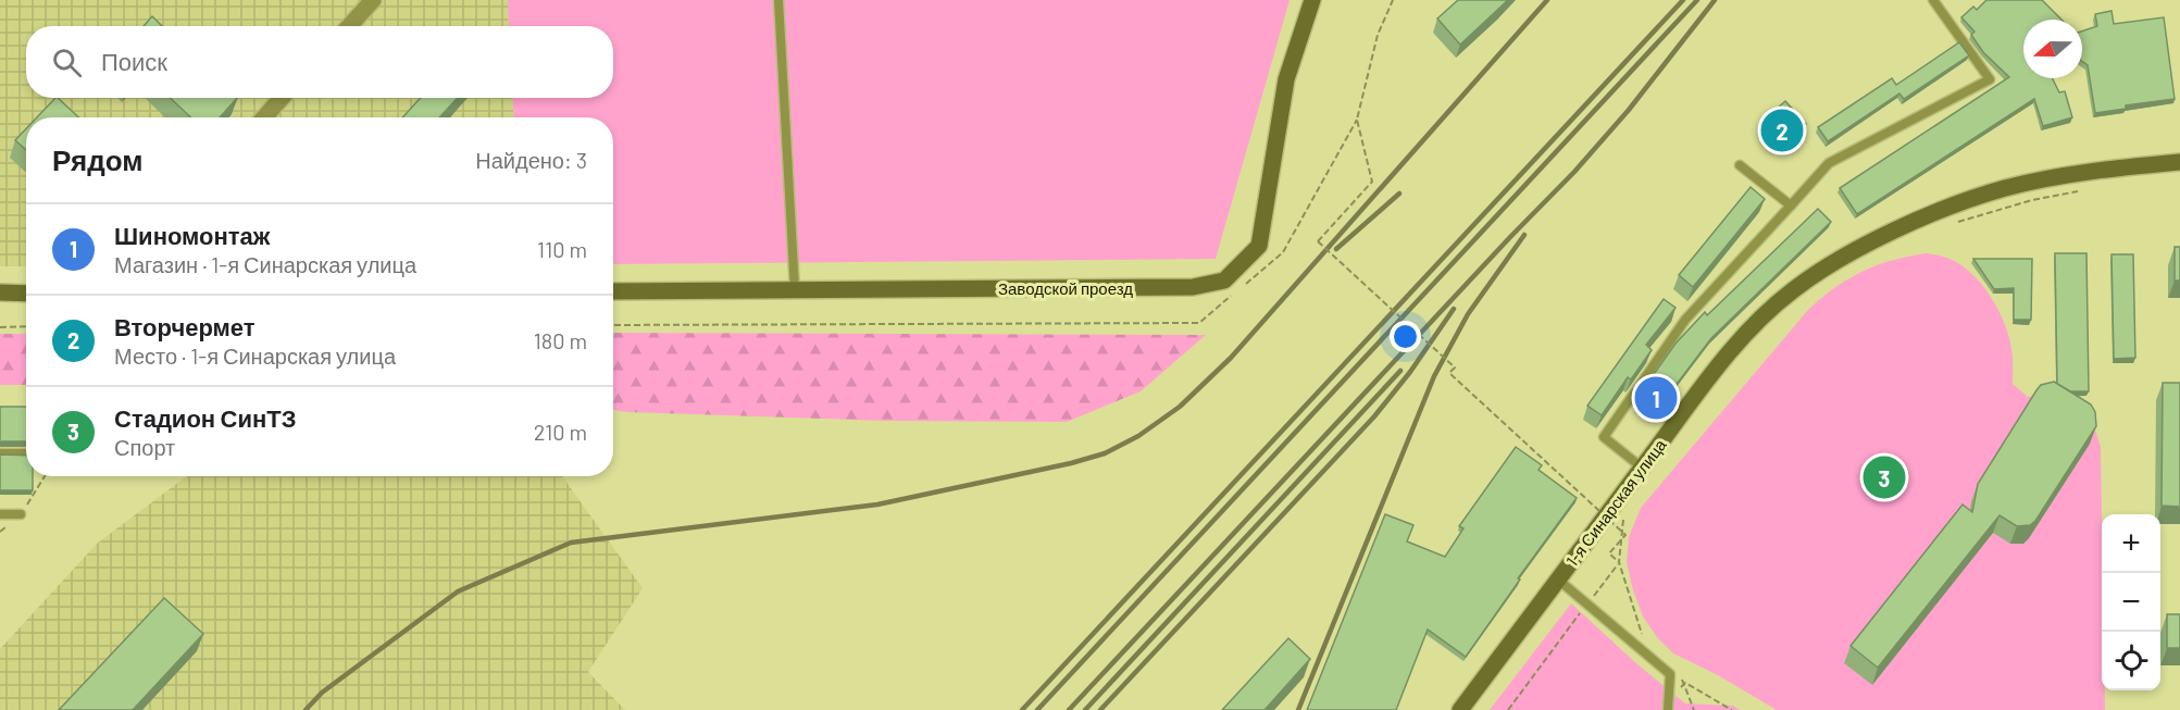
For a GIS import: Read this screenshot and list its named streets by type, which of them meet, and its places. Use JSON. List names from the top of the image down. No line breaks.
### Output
{"streets":{"street":["Заводской проезд","1-я Синарская улица"]},"north":"left","page":{"search":"Поиск","pins":["2","1","3"],"heading":["Рядом","Найдено: 3"],"list":[{"mark":"1","name":"Шиномонтаж","note":"Магазин · 1-я Синарская улица","value":"110 m"},{"mark":"2","name":"Вторчермет","note":"Место · 1-я Синарская улица","value":"180 m"},{"mark":"3","name":"Стадион СинТЗ","note":"Спорт","value":"210 m"}],"map_buttons":["+","−"]}}
